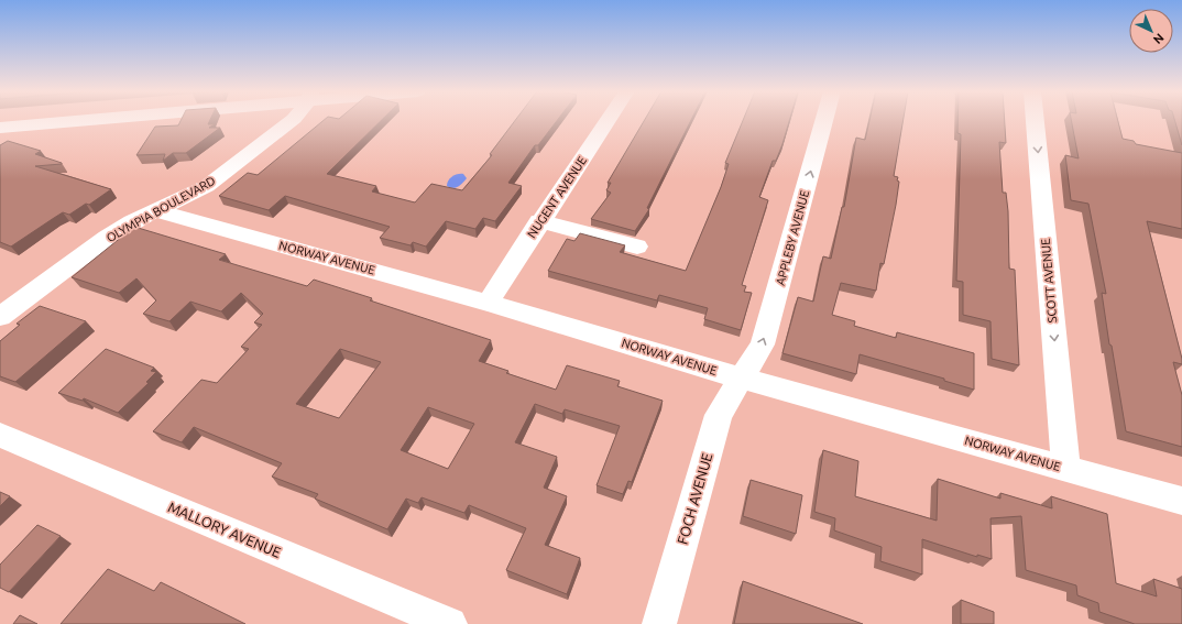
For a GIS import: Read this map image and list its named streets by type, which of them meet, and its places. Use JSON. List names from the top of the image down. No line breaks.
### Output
{"streets":{"street":["NUGENT AVENUE","OLYMPIA BOULEVARD","APPLEBY AVENUE","NORWAY AVENUE","SCOTT AVENUE","FOCH AVENUE","MALLORY AVENUE"]},"crossings":[["NUGENT AVENUE","NORWAY AVENUE"],["OLYMPIA BOULEVARD","NORWAY AVENUE"],["APPLEBY AVENUE","NORWAY AVENUE"],["APPLEBY AVENUE","FOCH AVENUE"],["NORWAY AVENUE","SCOTT AVENUE"],["NORWAY AVENUE","FOCH AVENUE"]],"one_way":["APPLEBY AVENUE","SCOTT AVENUE"],"north":"bottom right"}
